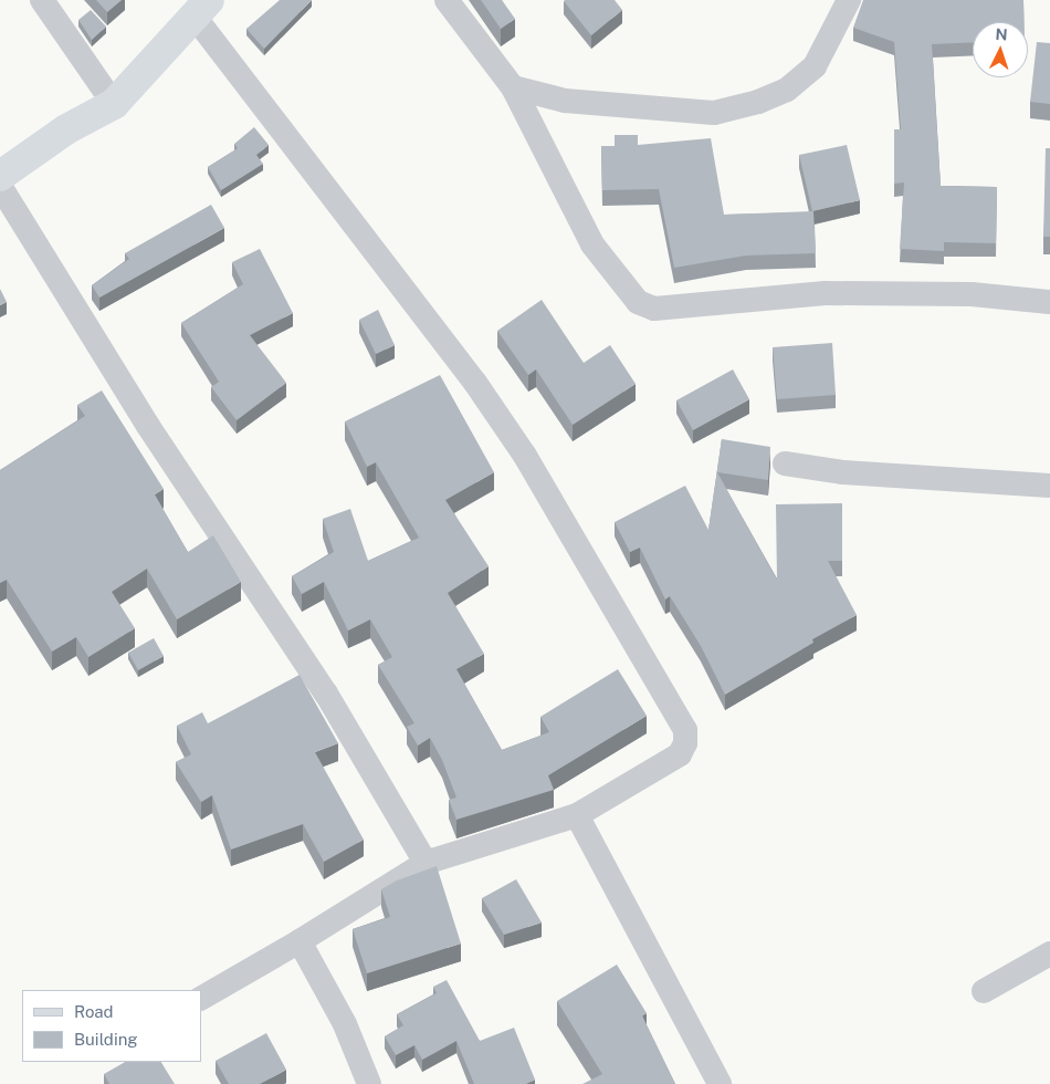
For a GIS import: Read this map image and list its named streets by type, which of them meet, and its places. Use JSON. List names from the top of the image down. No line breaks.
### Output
{"legend":["Road","Building"],"north":"top"}
